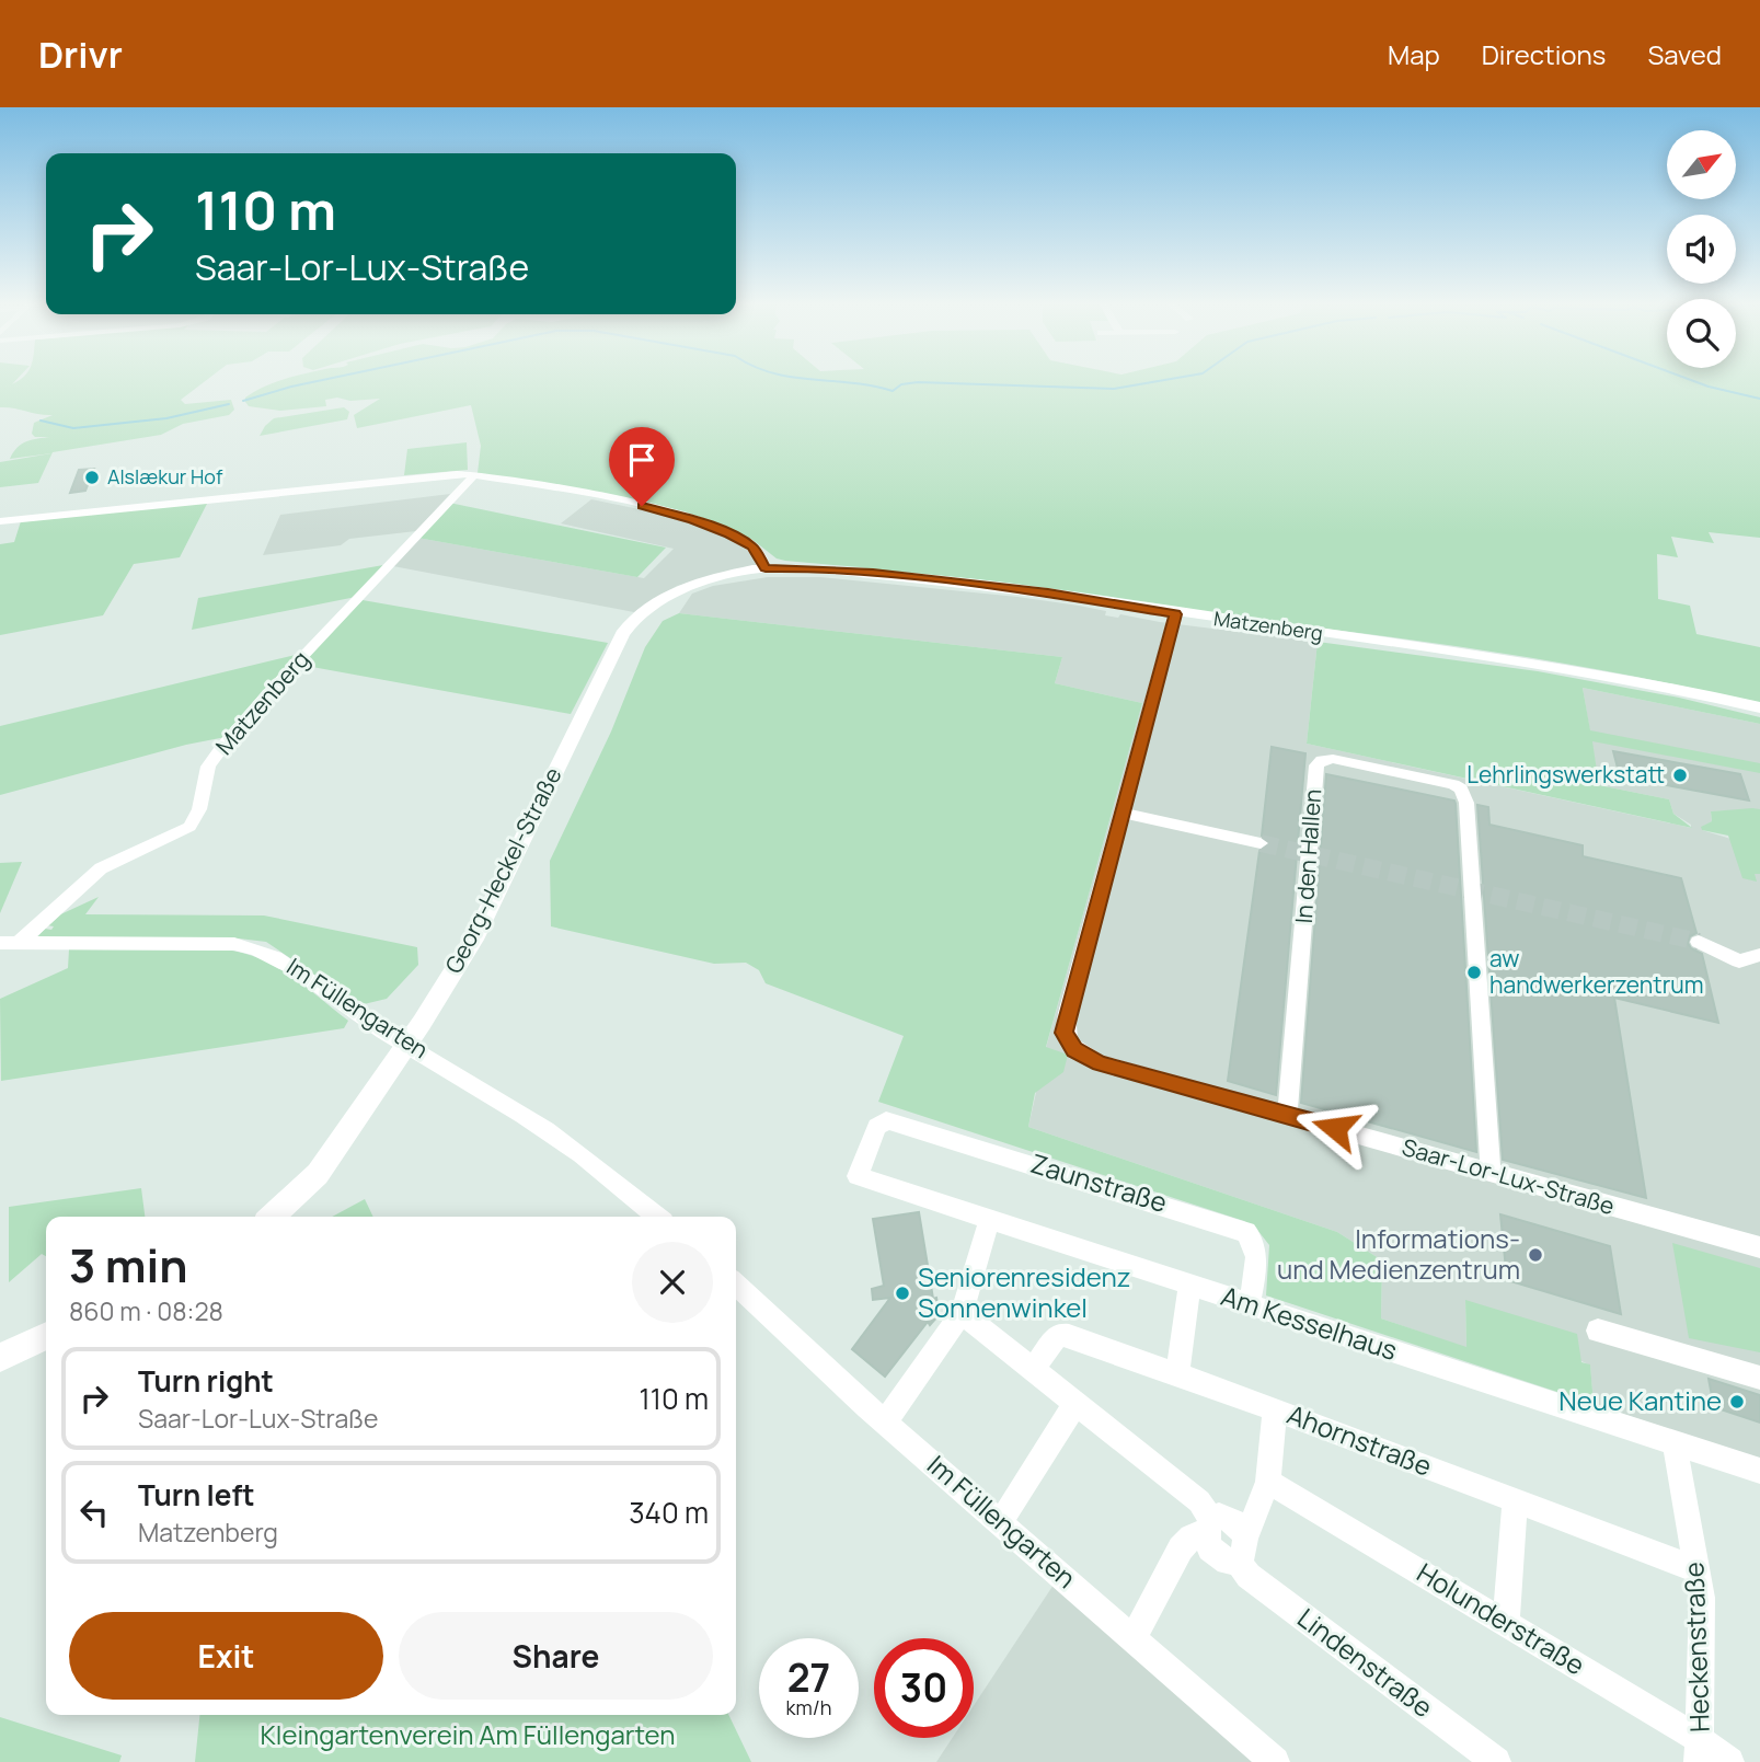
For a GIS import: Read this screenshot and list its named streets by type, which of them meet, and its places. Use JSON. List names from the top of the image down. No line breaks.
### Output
{"streets":{"street":["Matzenberg","In den Hallen","Georg-Heckel-Straße","Im Füllengarten","Saar-Lor-Lux-Straße","Zaunstraße","Am Kesselhaus","Ahornstraße","Holunderstraße","Heckenstraße","Lindenstraße"]},"crossings":[["Matzenberg","Georg-Heckel-Straße"],["Matzenberg","Im Füllengarten"],["Matzenberg","Saar-Lor-Lux-Straße"],["In den Hallen","Saar-Lor-Lux-Straße"],["Georg-Heckel-Straße","Im Füllengarten"],["Zaunstraße","Am Kesselhaus"],["Am Kesselhaus","Heckenstraße"],["Ahornstraße","Heckenstraße"],["Holunderstraße","Heckenstraße"]],"parks":["Kleingartenverein Am Füllengarten"],"places":["Alslækur Hof","Lehrlingswerkstatt","aw handwerkerzentrum","Informations- und Medienzentrum","Seniorenresidenz Sonnenwinkel","Neue Kantine"],"north":"top right","page":{"header":"Drivr","nav":["Map","Directions","Saved"],"turn":["110 m","Saar-Lor-Lux-Straße"],"heading":["3 min","860 m · 08:28"],"list":[{"name":"Turn right","note":"Saar-Lor-Lux-Straße","value":"110 m"},{"name":"Turn left","note":"Matzenberg","value":"340 m"}],"buttons":["Exit","Share"],"speed":"27 km/h","limit":"30"}}
